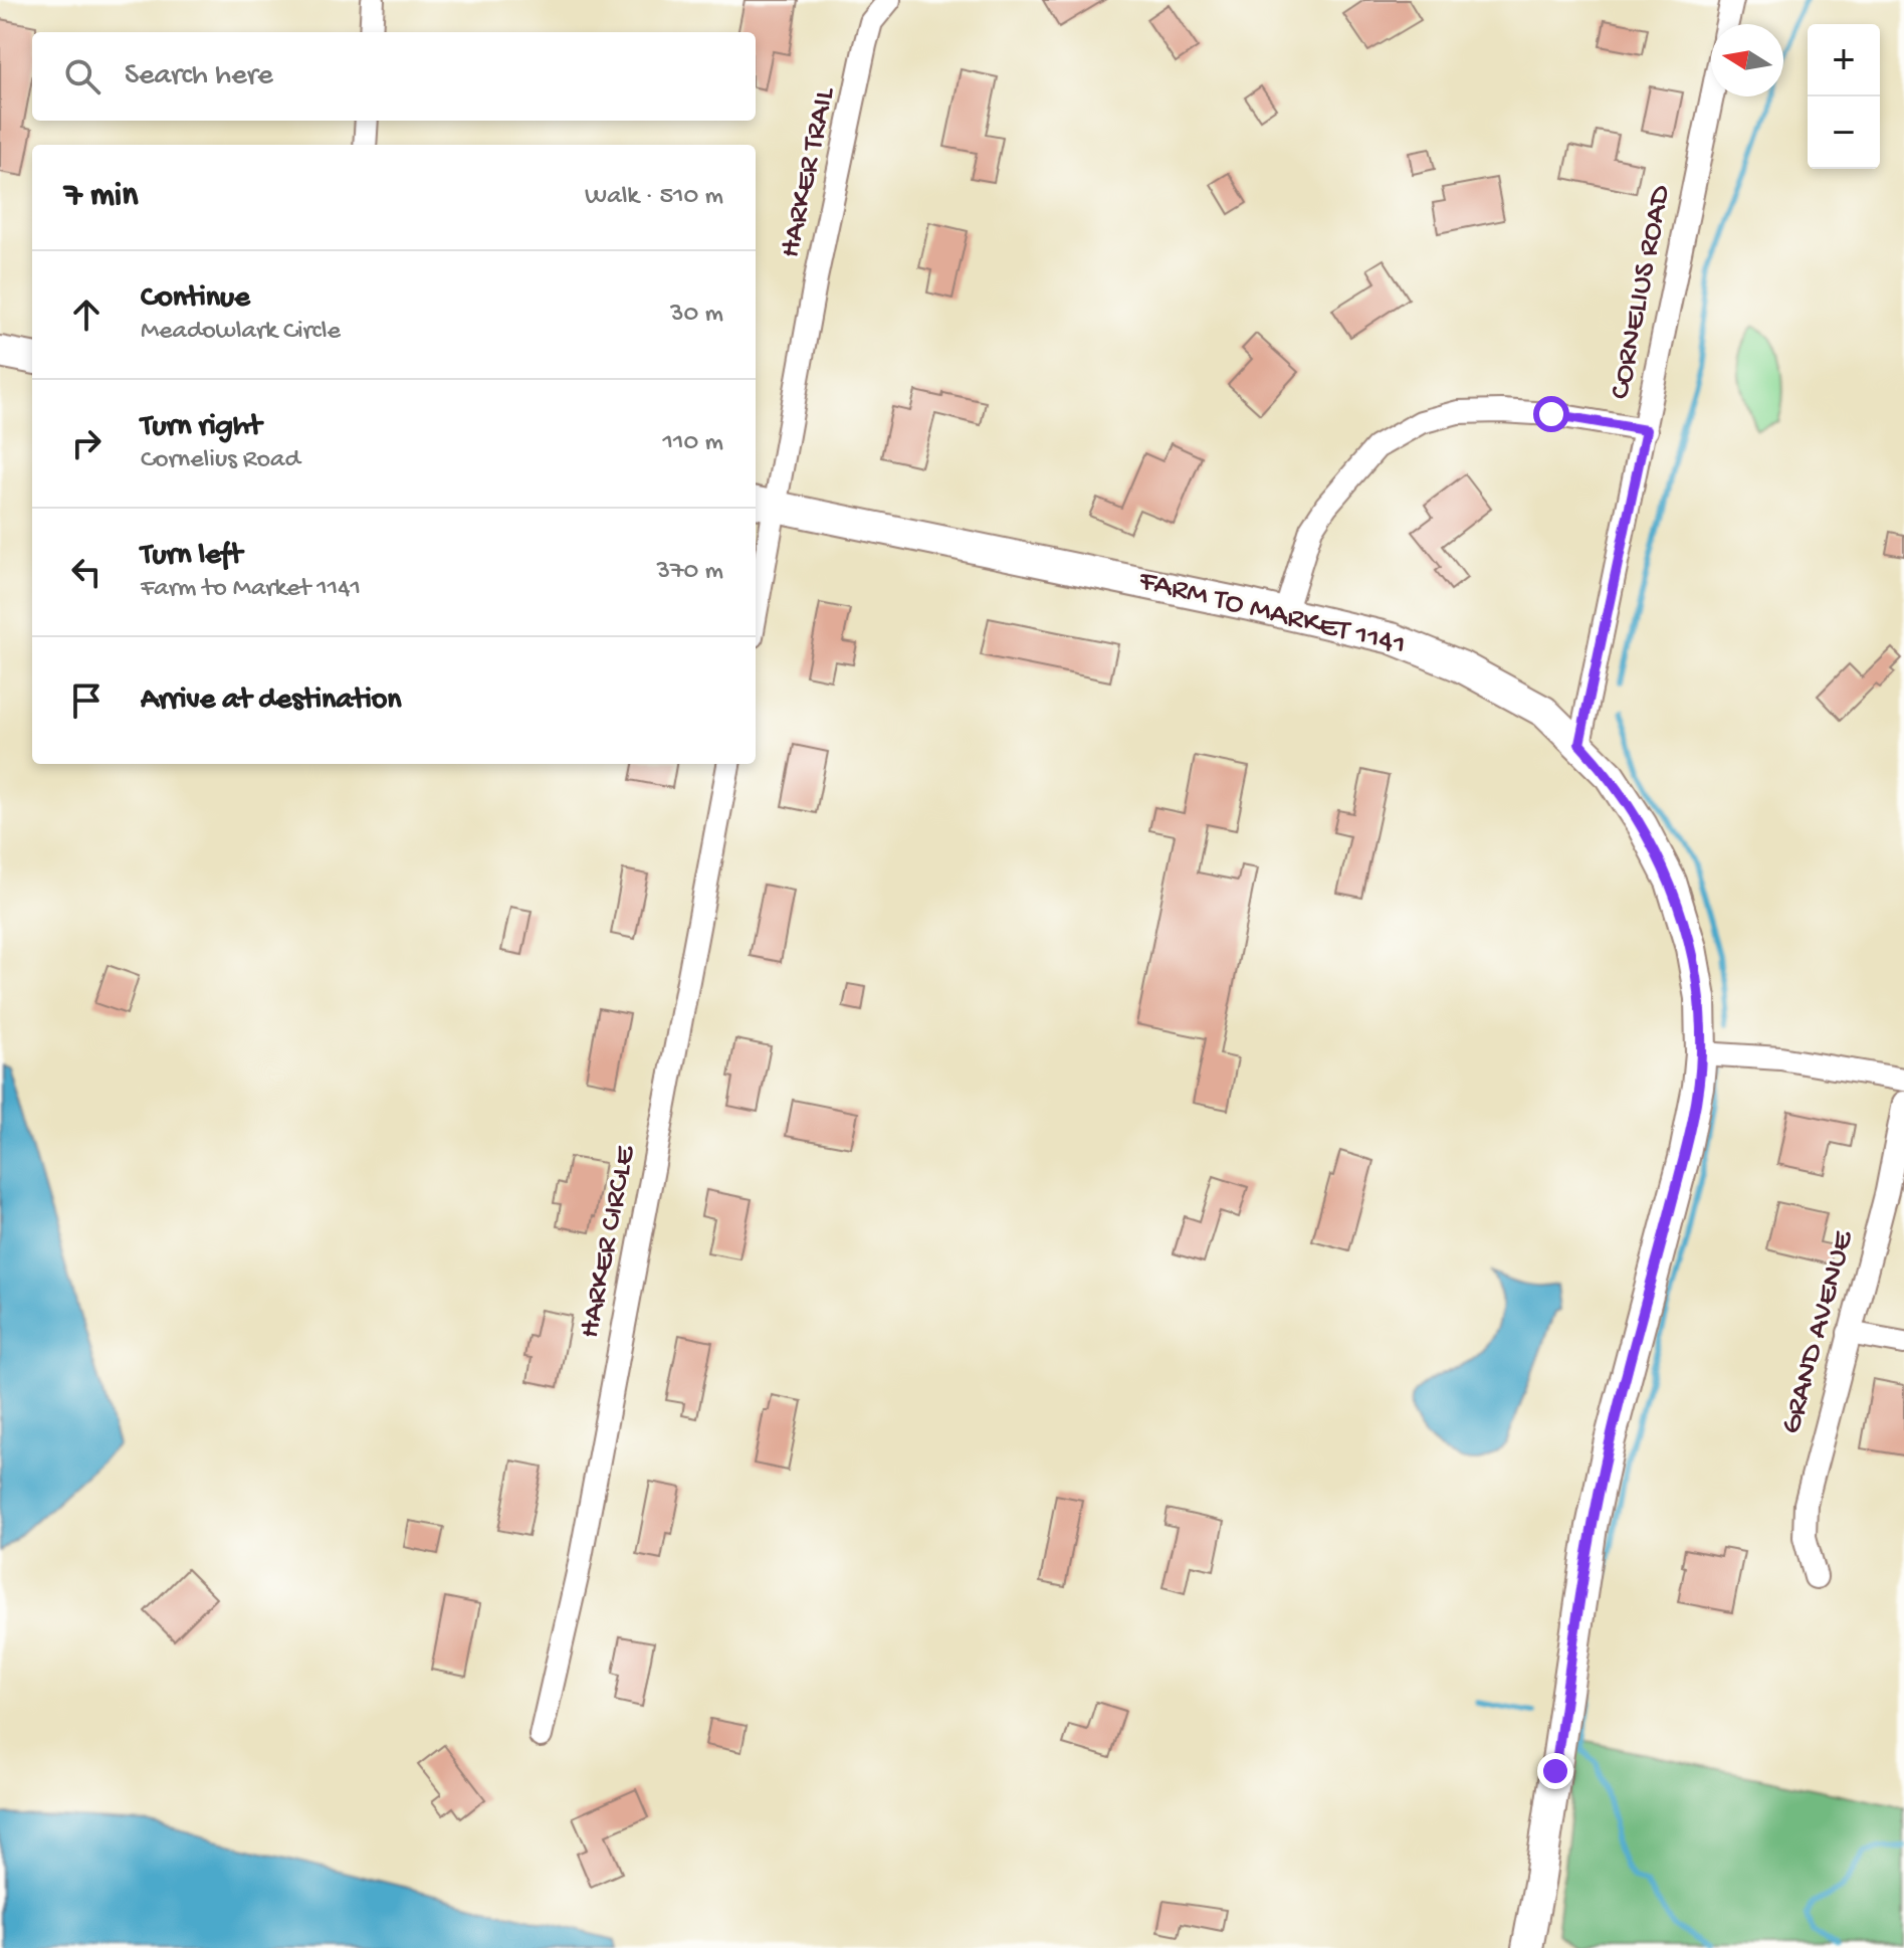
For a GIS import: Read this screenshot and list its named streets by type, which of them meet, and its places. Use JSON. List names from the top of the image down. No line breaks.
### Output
{"streets":{"street":["HARKER TRAIL","CORNELIUS ROAD","FARM TO MARKET 1141","HARKER CIRCLE","GRAND AVENUE"]},"crossings":[["HARKER TRAIL","FARM TO MARKET 1141"],["CORNELIUS ROAD","FARM TO MARKET 1141"]],"north":"left","page":{"map_buttons":["+","−"],"search":"Search here","heading":["7 min","Walk · 510 m"],"list":[["Continue","Meadowlark Circle","30 m"],["Turn right","Cornelius Road","110 m"],["Turn left","Farm to Market 1141","370 m"],"Arrive at destination"]}}
